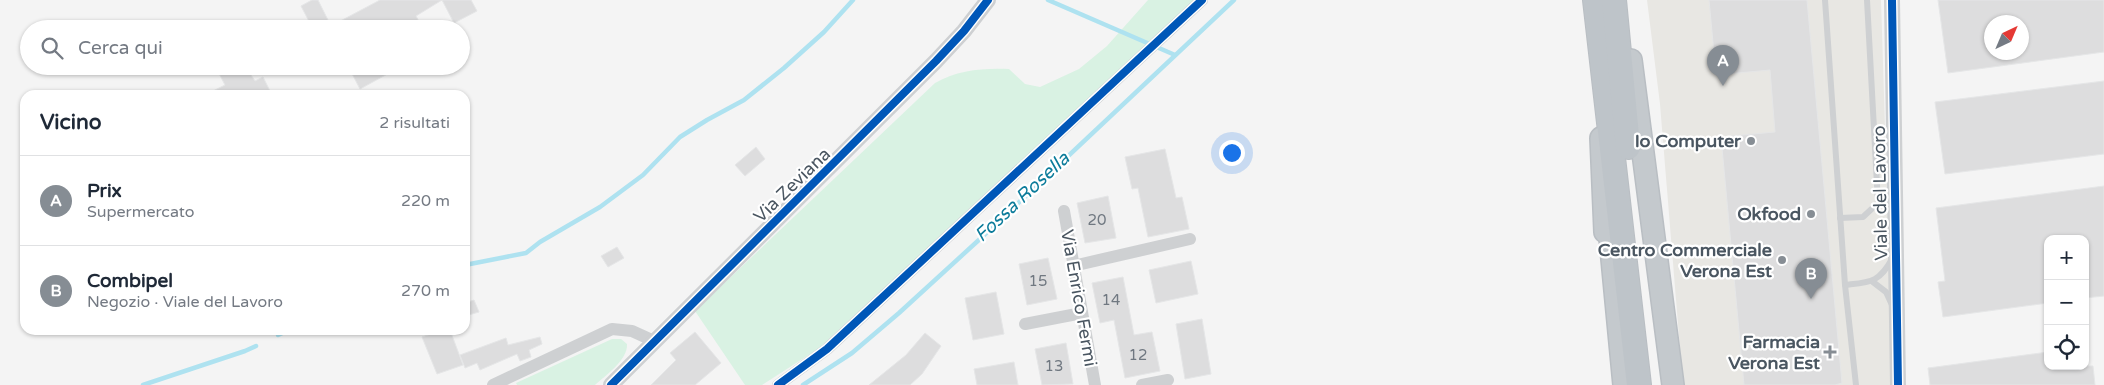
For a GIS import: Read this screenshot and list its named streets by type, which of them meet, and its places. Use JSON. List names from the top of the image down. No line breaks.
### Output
{"streets":{"street":["Via Zeviana","Viale del Lavoro","Via Enrico Fermi"]},"water":["Fossa Rosella"],"places":{"other":["Io Computer","Okfood","Centro Commerciale Verona Est"],"health":["Farmacia Verona Est"]},"house_numbers":["20","15","14","12","13"],"north":"top right","page":{"search":"Cerca qui","pins":["A","B"],"heading":["Vicino","2 risultati"],"list":[{"mark":"A","name":"Prix","note":"Supermercato","value":"220 m"},{"mark":"B","name":"Combipel","note":"Negozio · Viale del Lavoro","value":"270 m"}],"map_buttons":["+","−"]}}
